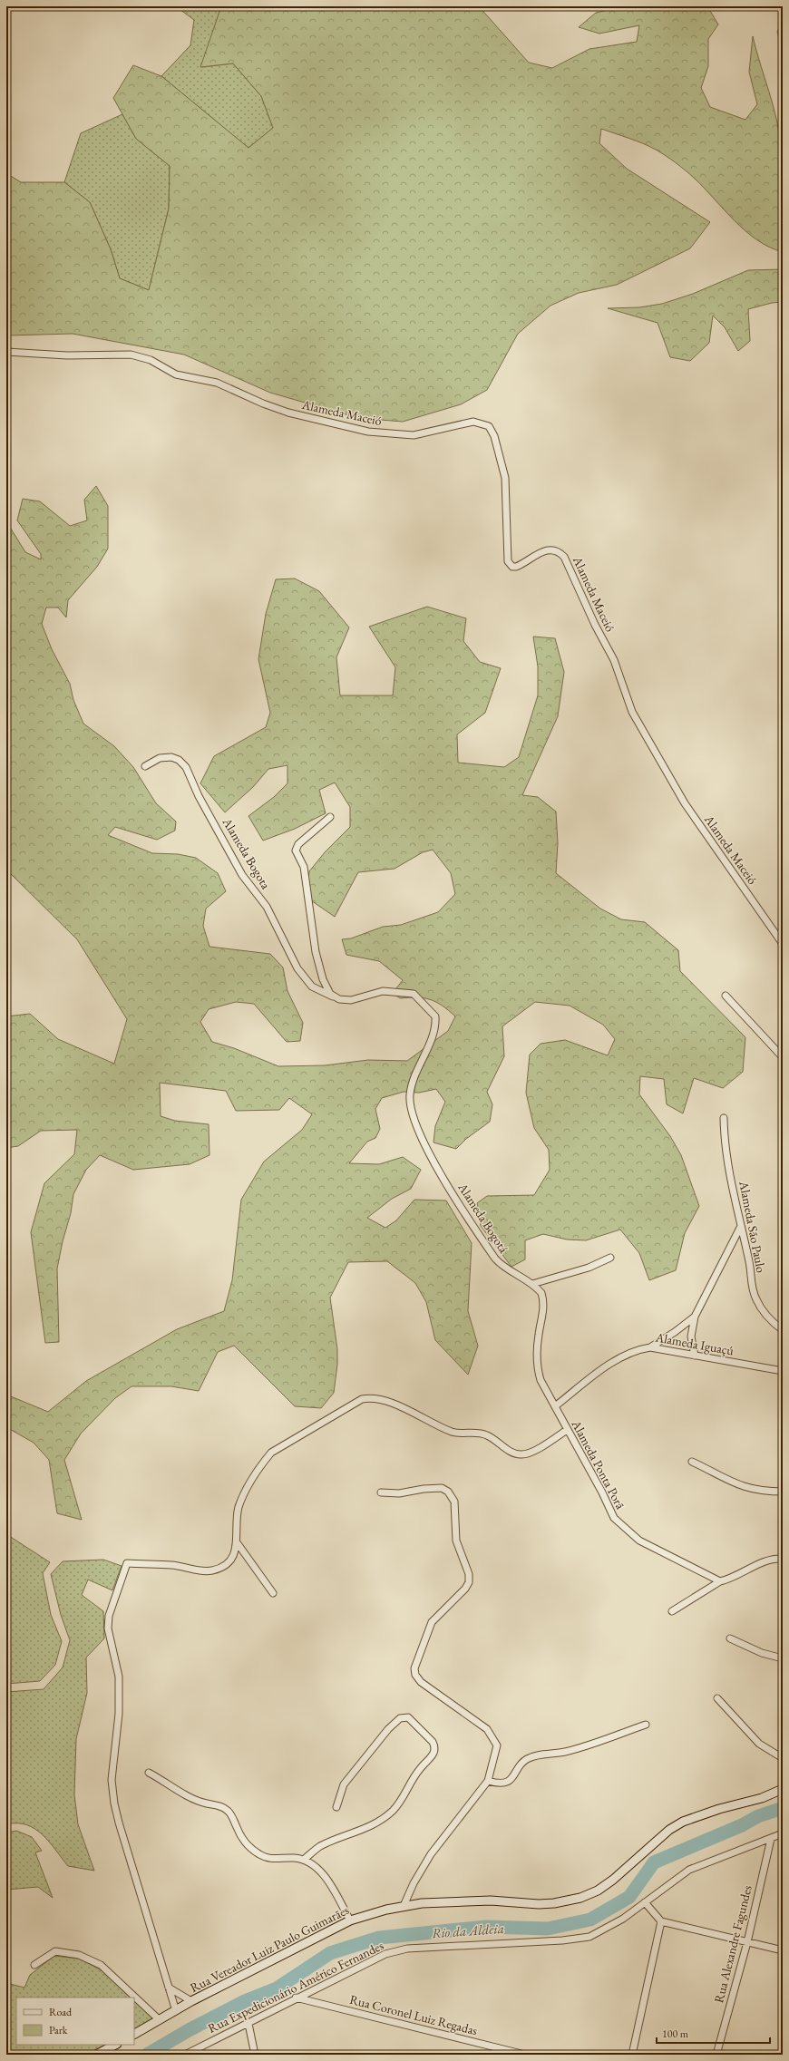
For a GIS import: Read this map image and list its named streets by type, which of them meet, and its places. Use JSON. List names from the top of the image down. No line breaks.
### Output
{"streets":{"street":["Alameda Maceió","Alameda Bogota","Alameda Bogotá","Alameda São Paulo","Alameda Iguaçú","Alameda Ponta Porã","Rua Alexandre Fagundes","Rua Vereador Luiz Paulo Guimarães","Rua Expedicionário Américo Fernandes","Rua Coronel Luiz Regadas"]},"crossings":[["Alameda Bogota","Alameda Bogotá"],["Alameda Bogotá","Alameda Iguaçú"],["Alameda Bogotá","Alameda Ponta Porã"],["Alameda Iguaçú","Alameda Ponta Porã"],["Rua Alexandre Fagundes","Rua Expedicionário Américo Fernandes"],["Rua Expedicionário Américo Fernandes","Rua Coronel Luiz Regadas"]],"water":["Rio da Aldeia"],"legend":["Road","Park"],"scale_bar":"100 m"}
